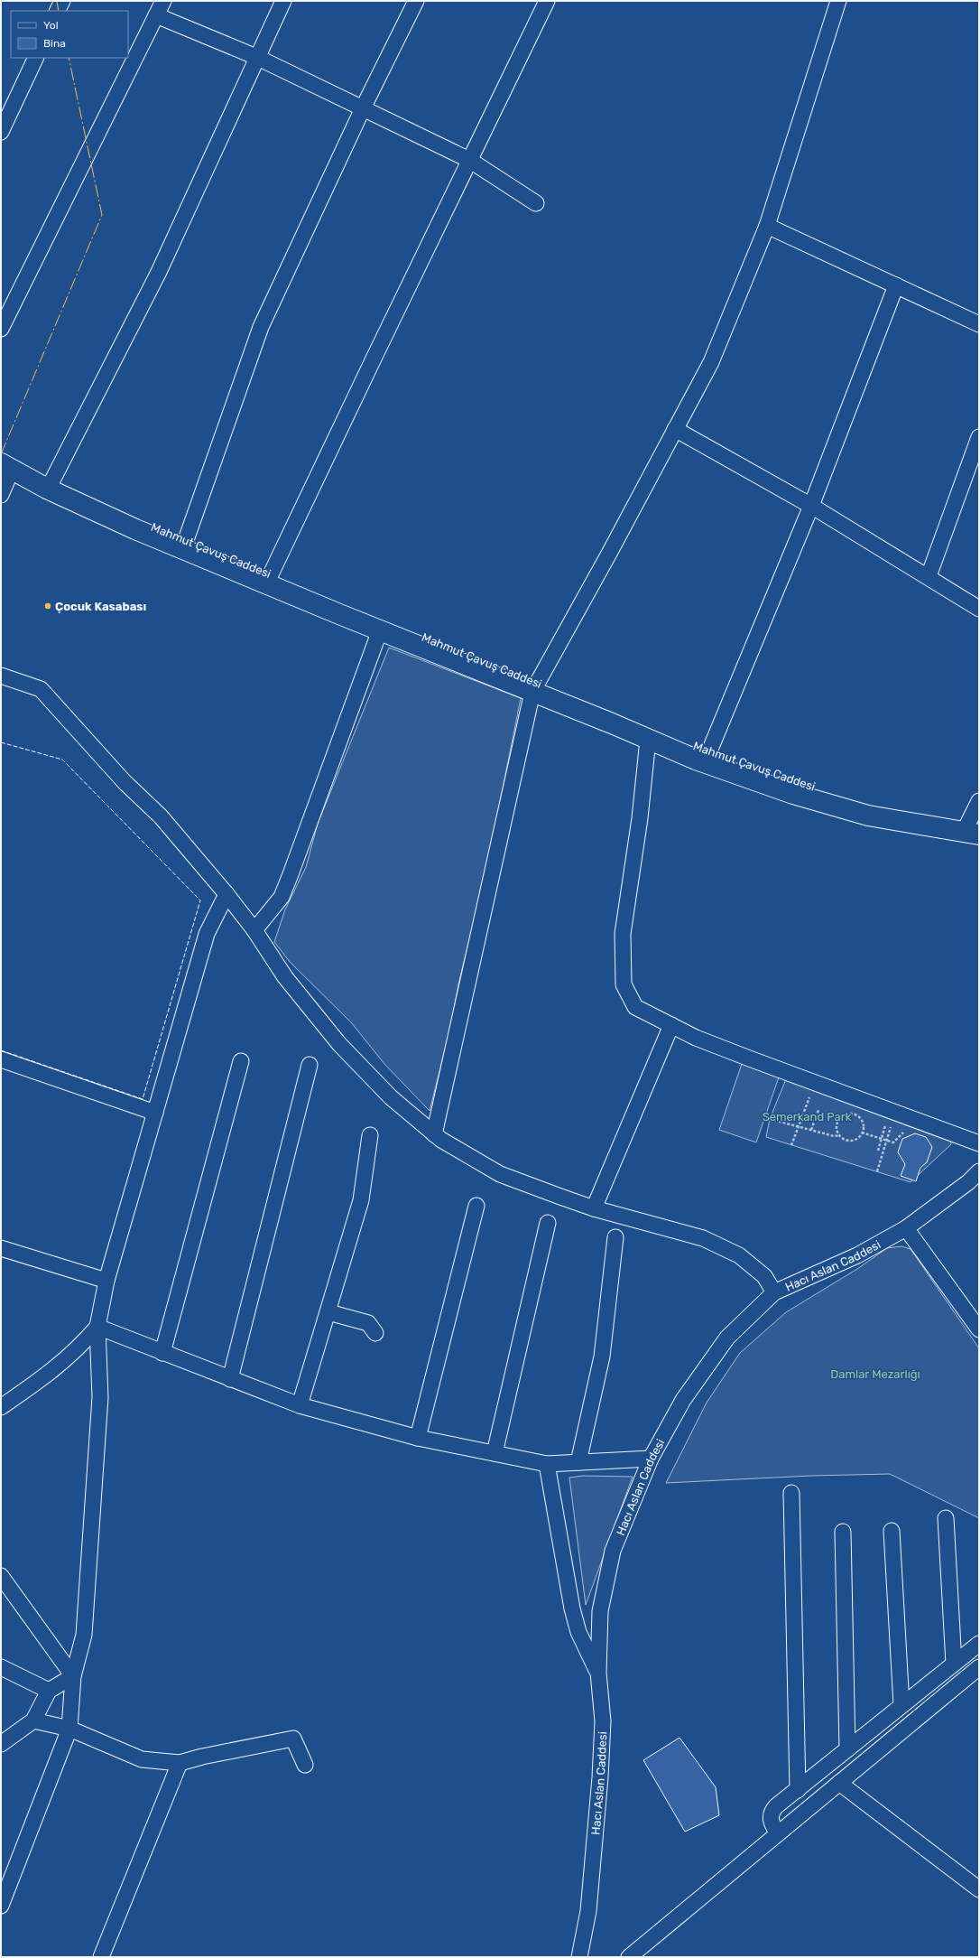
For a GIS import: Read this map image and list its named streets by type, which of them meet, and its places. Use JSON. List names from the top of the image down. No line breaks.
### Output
{"streets":{"main road":["Mahmut Çavuş Caddesi"],"street":["Hacı Aslan Caddesi"]},"parks":["Semerkand Park","Damlar Mezarlığı"],"places":["Çocuk Kasabası"],"legend":["Yol","Bina"]}
